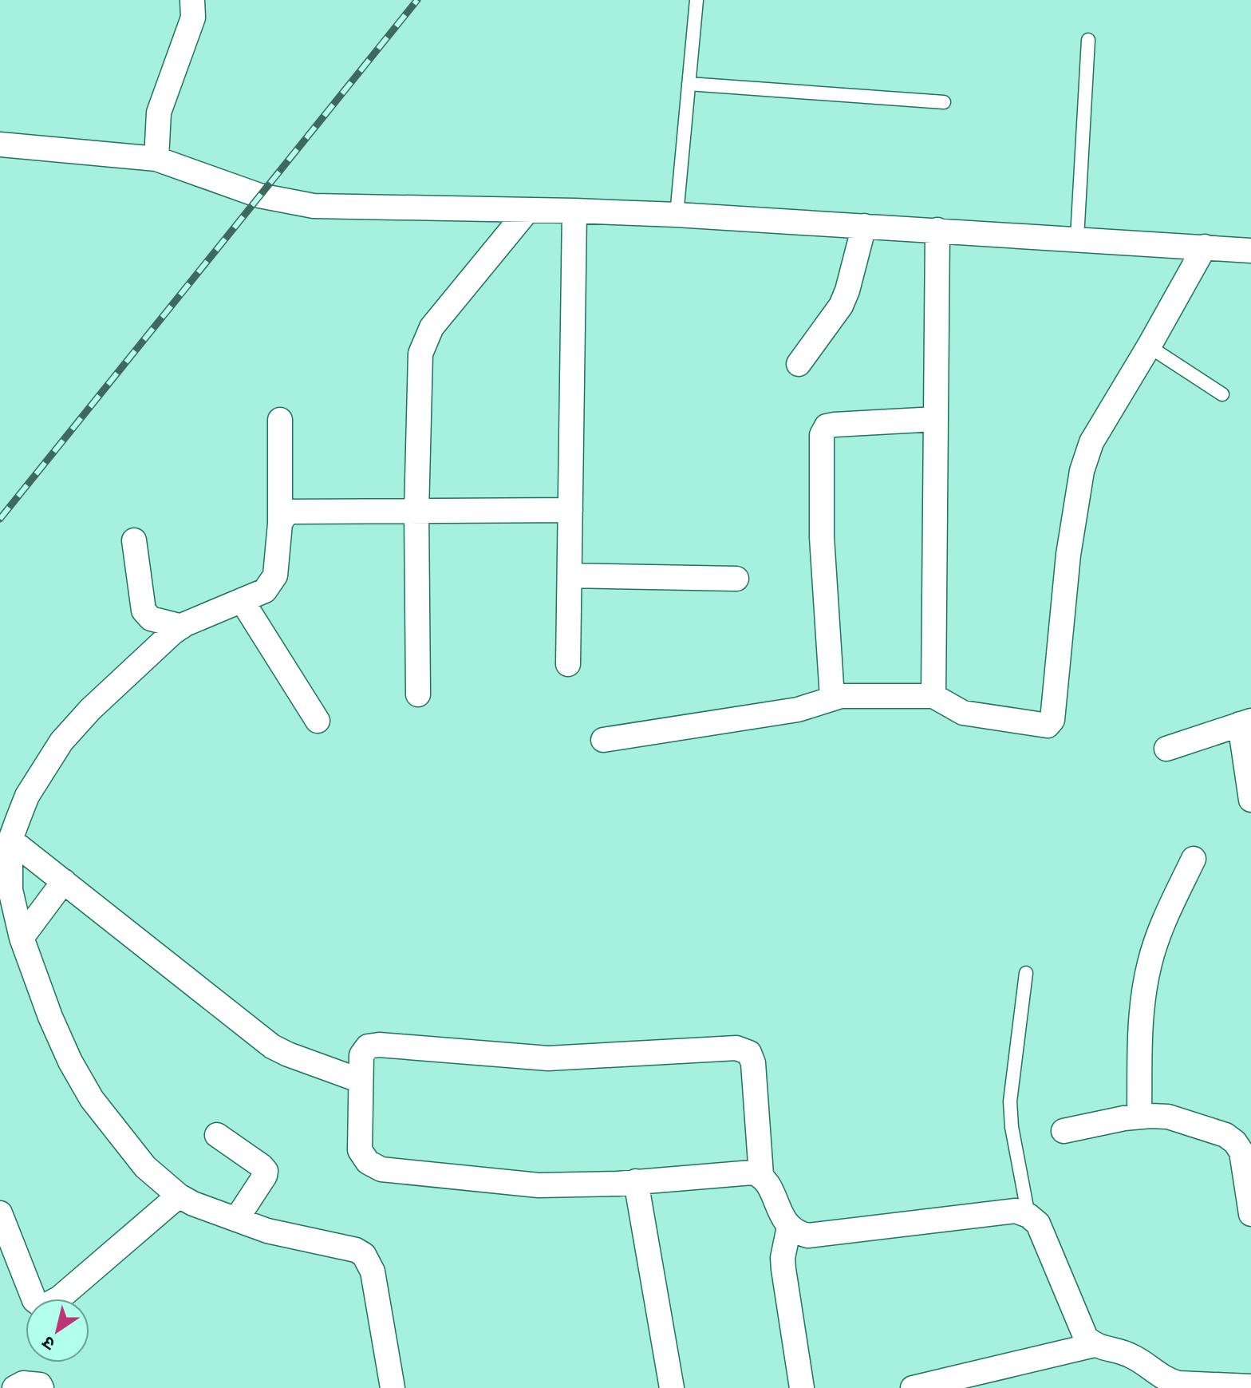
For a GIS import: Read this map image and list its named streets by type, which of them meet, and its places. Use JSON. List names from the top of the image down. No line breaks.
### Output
{"north":"bottom left"}
